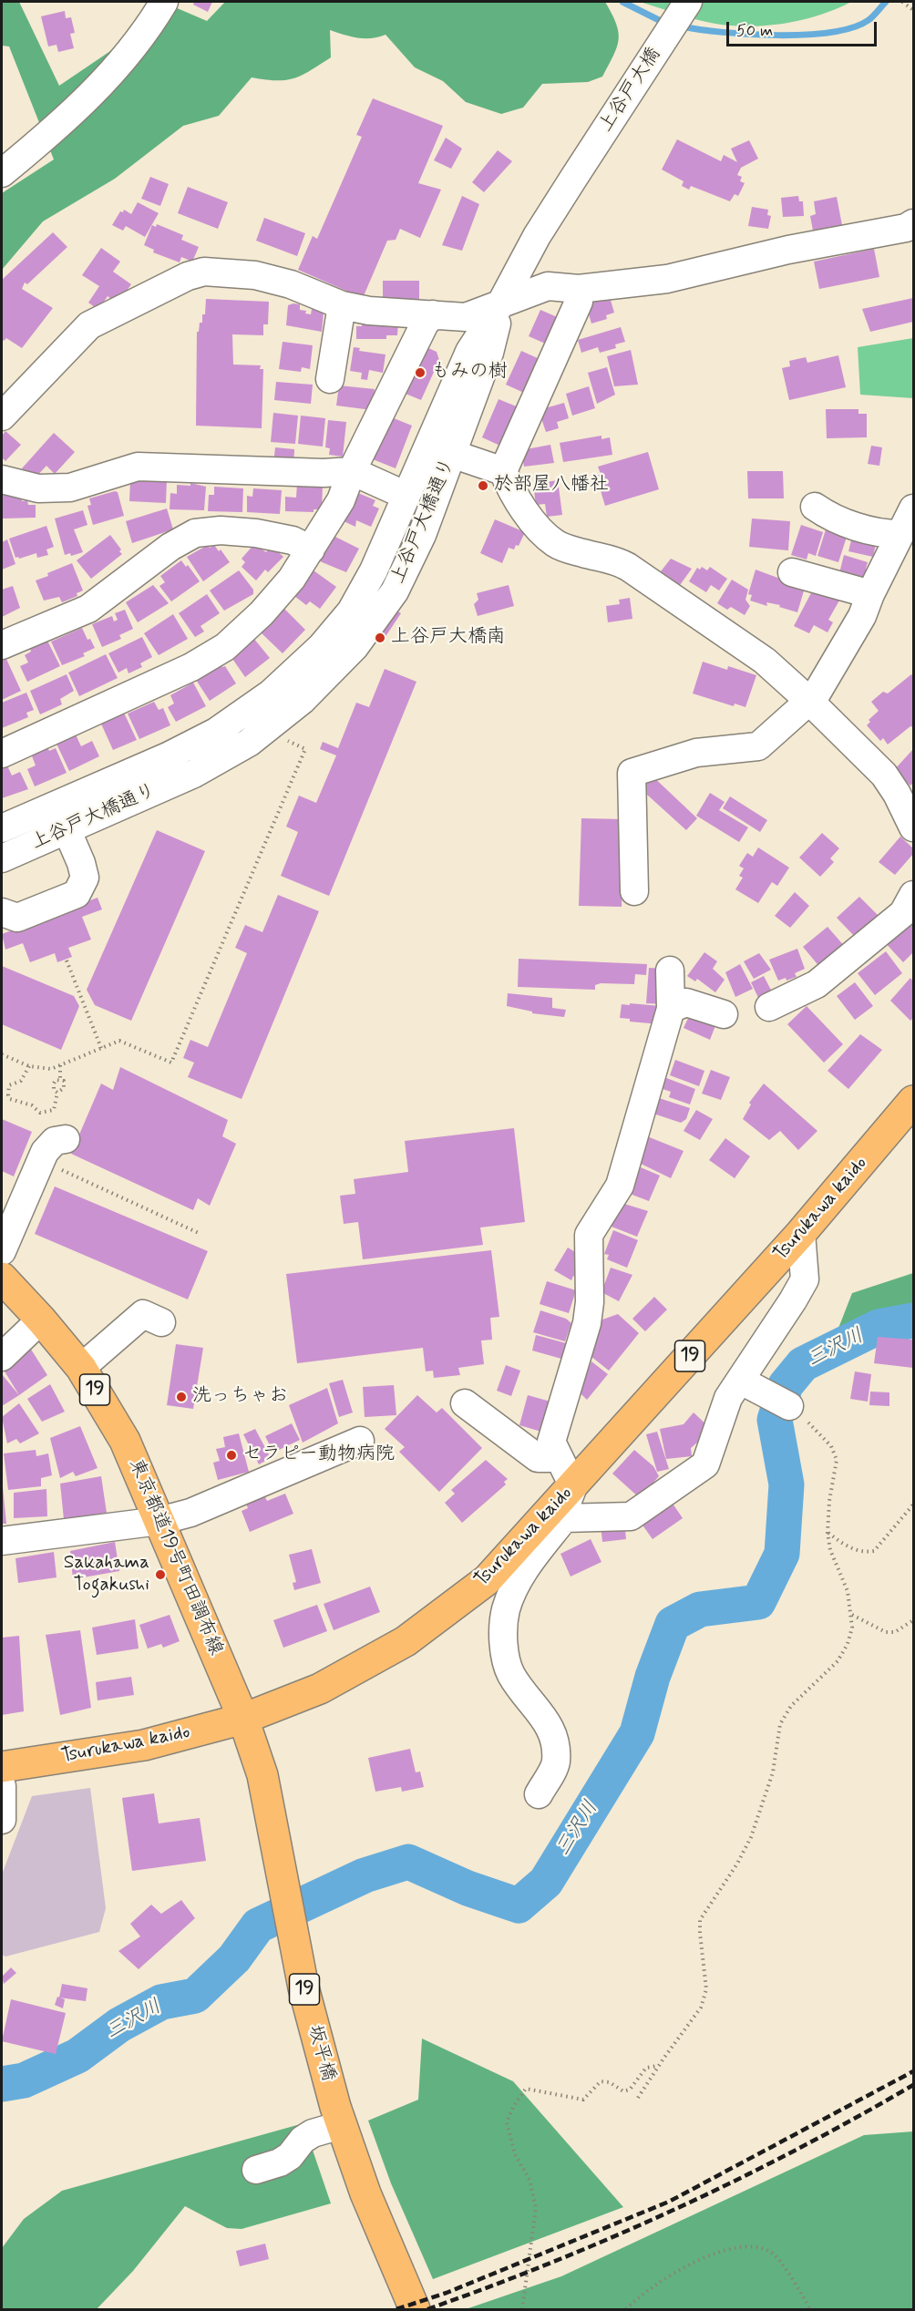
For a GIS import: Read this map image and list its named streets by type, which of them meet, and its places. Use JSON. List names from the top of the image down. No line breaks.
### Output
{"streets":{"main road":["Tsurukawa kaido","19","東京都道19号町田調布線","坂平橋"],"street":["上谷戸大橋","上谷戸大橋通り"]},"crossings":[["上谷戸大橋","上谷戸大橋通り"],["Tsurukawa kaido","東京都道19号町田調布線"],["19","坂平橋"],["東京都道19号町田調布線","坂平橋"]],"water":["三沢川"],"places":["もみの樹","於部屋八幡社","上谷戸大橋南","洗っちゃお","セラピー動物病院","Sakahama Togakushi"],"scale_bar":"50 m"}
